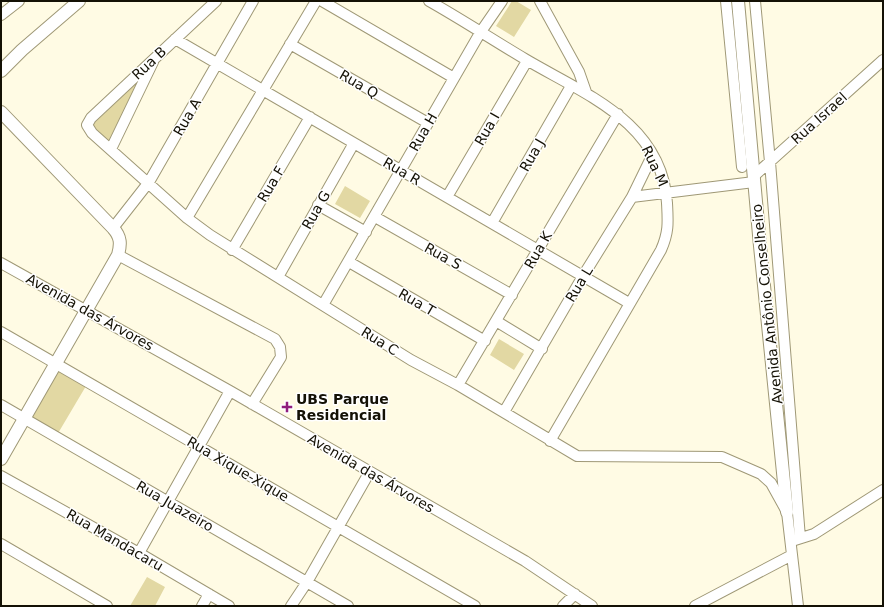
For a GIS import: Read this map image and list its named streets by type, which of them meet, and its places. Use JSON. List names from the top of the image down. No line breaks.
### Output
{"streets":{"street":["Rua B","Rua Q","Rua A","Rua Israel","Rua I","Rua H","Rua J","Rua M","Rua R","Rua F","Rua G","Rua K","Rua S","Rua L","Rua T","Avenida Antônio Conselheiro","Avenida das Árvores","Rua C","Rua Xique-Xique","Rua Juazeiro","Rua Mandacaru"]},"crossings":[["Rua B","Rua R"],["Rua B","Rua C"],["Rua Q","Rua H"],["Rua A","Rua R"],["Rua A","Rua C"],["Rua Israel","Avenida Antônio Conselheiro"],["Rua I","Rua M"],["Rua I","Rua R"],["Rua H","Rua M"],["Rua H","Rua R"],["Rua H","Rua S"],["Rua H","Rua T"],["Rua H","Rua C"],["Rua J","Rua M"],["Rua J","Rua R"],["Rua M","Rua R"],["Rua M","Rua K"],["Rua M","Rua L"],["Rua M","Rua C"],["Rua R","Rua F"],["Rua R","Rua G"],["Rua R","Rua K"],["Rua R","Rua L"],["Rua F","Rua C"],["Rua G","Rua C"],["Rua K","Rua S"],["Rua K","Rua T"],["Rua K","Rua C"],["Rua L","Rua C"],["Avenida Antônio Conselheiro","Rua C"]],"places":{"health":["UBS Parque Residencial"]}}
